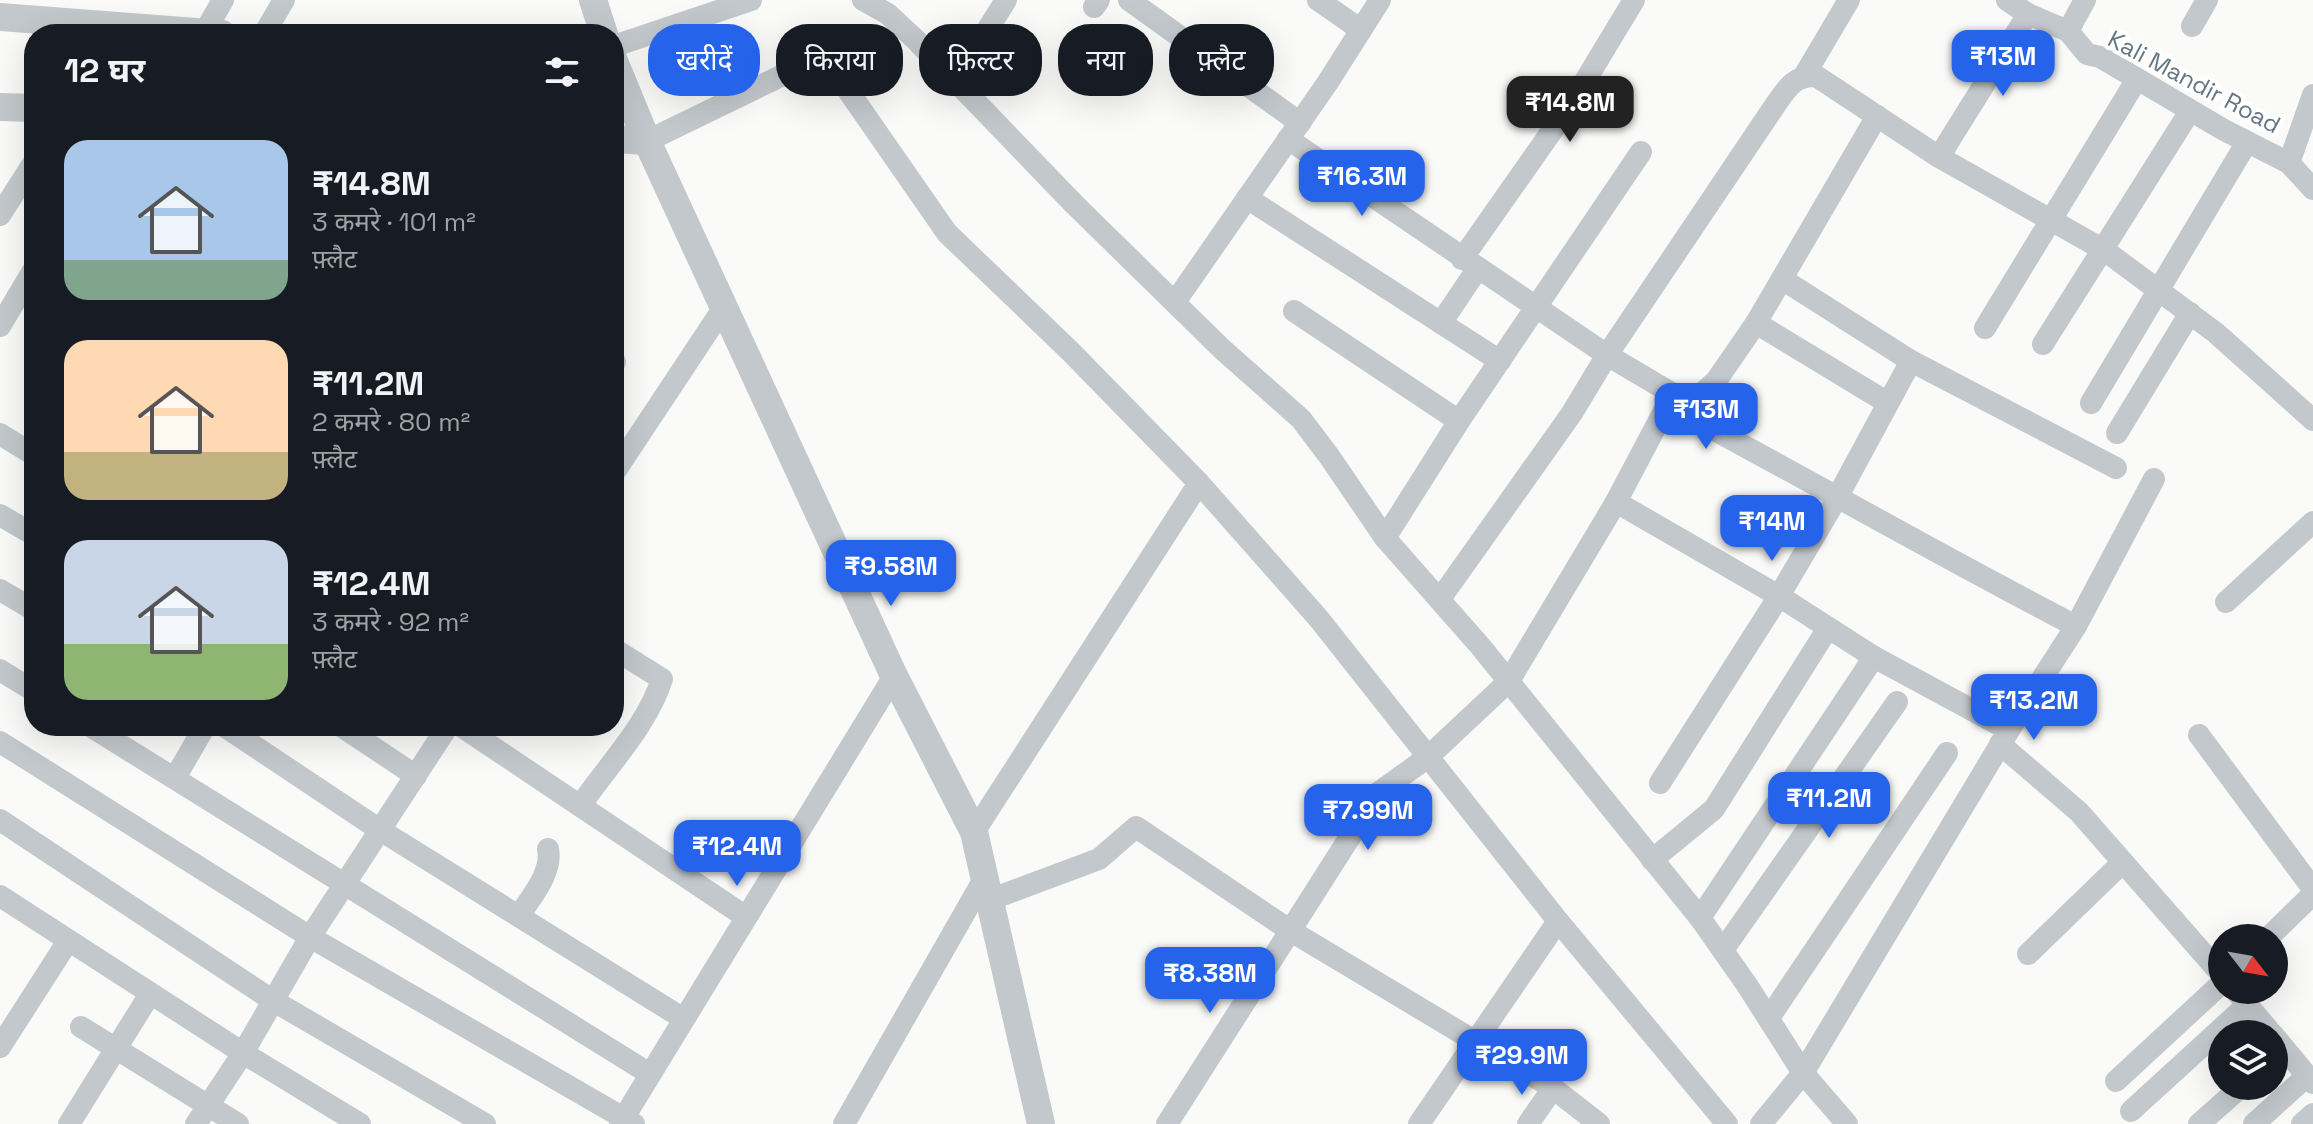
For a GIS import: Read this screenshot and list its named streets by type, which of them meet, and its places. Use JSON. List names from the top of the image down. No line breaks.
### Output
{"streets":{"street":["Kali Mandir Road"]},"north":"bottom right","page":{"chip":["खरीदें","किराया","फ़िल्टर","नया","फ़्लैट"],"heading":"12 घर","price":["₹13M","₹14.8M","₹16.3M","₹13M","₹14M","₹9.58M","₹13.2M","₹11.2M","₹7.99M","₹12.4M","₹8.38M","₹29.9M"],"list":[{"name":"₹14.8M","note":"3 कमरे · 101 m² · फ़्लैट"},{"name":"₹11.2M","note":"2 कमरे · 80 m² · फ़्लैट"},{"name":"₹12.4M","note":"3 कमरे · 92 m² · फ़्लैट"}]}}
